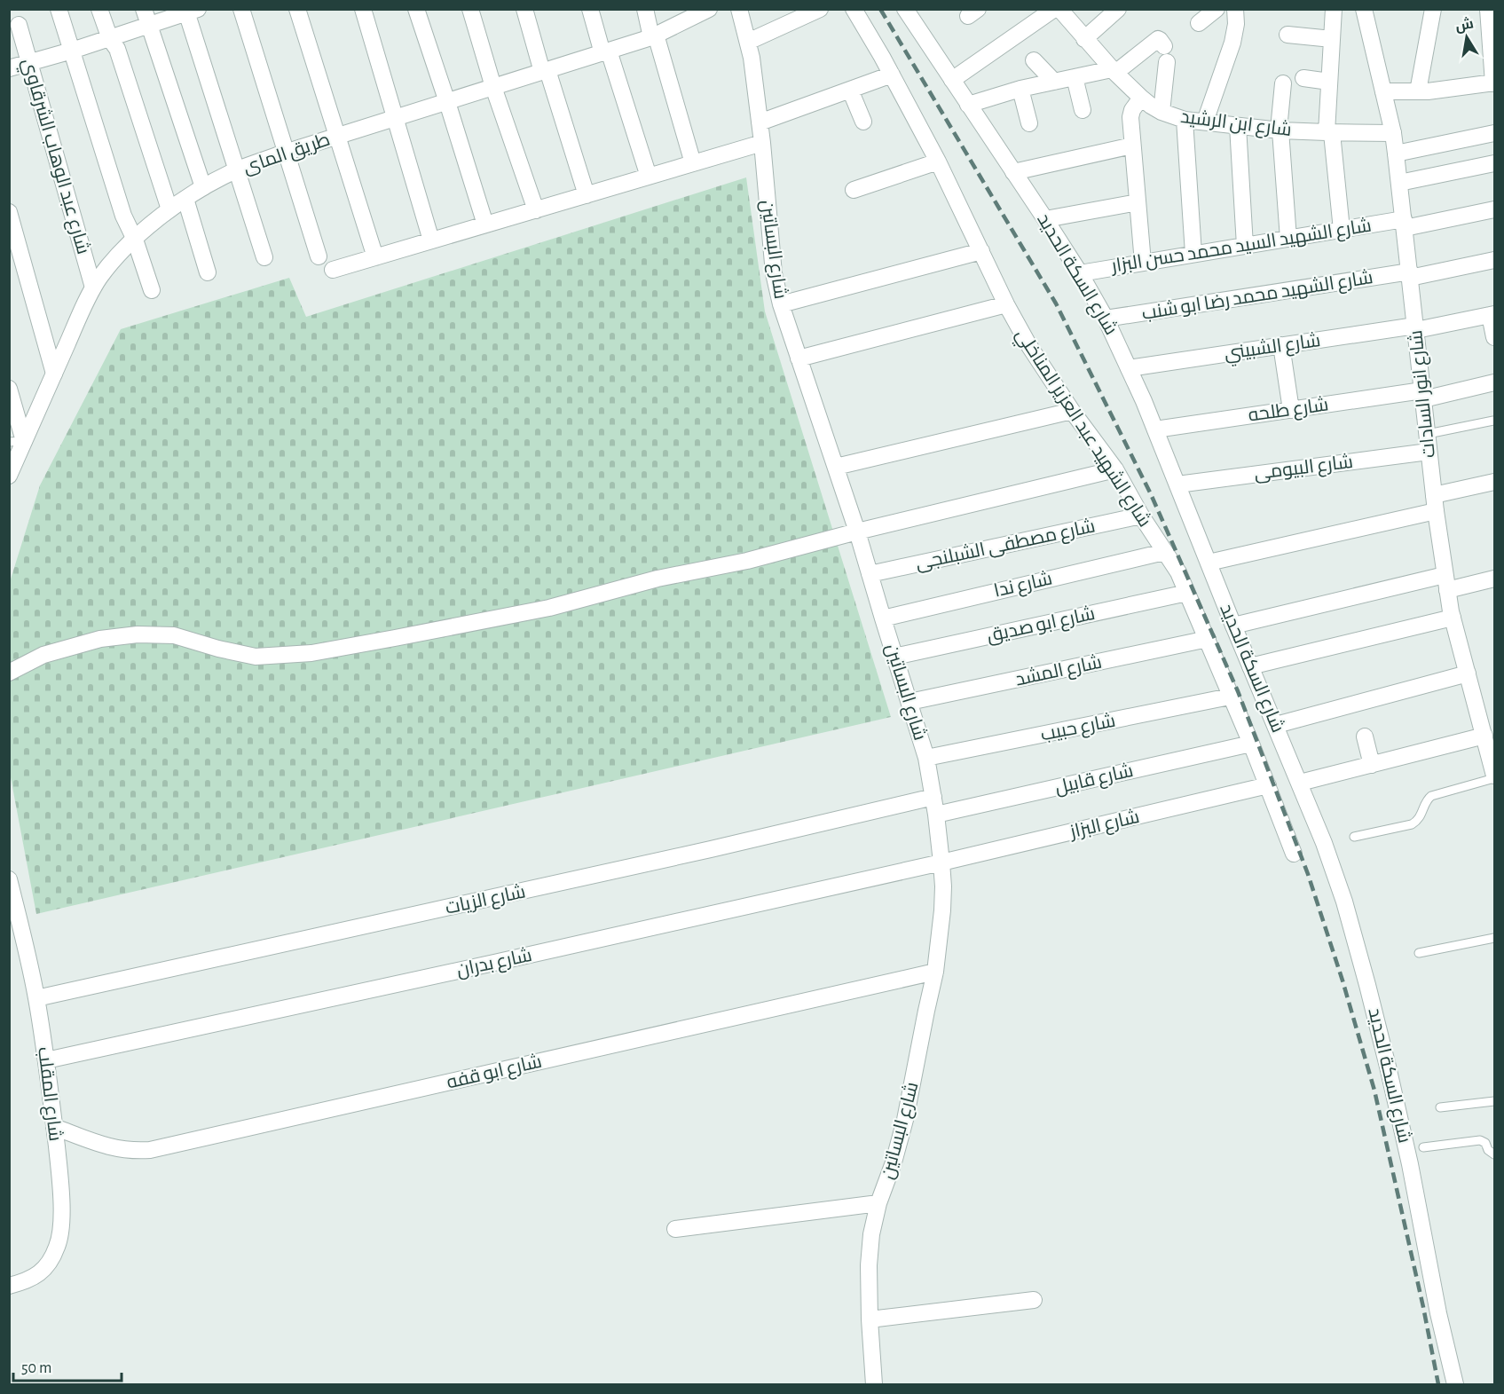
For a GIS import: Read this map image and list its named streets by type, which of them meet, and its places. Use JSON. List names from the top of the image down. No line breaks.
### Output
{"streets":{"street":["شارع ابن الرشيد","طريق الماى","شارع عبد الوهاب الشرقاوي","شارع الشهيد السيد محمد حسن البزار","شارع البساتين","شارع السكة الحديد","شارع الشهيد محمد رضا ابو شنب","شارع الشبيني","شارع انور السادات","شارع طلحه","شارع الشهيد عبد العزيز المناخلي","شارع البيومى","شارع مصطفى الشبلنجى","شارع ندا","شارع ابو صديق","شارع المشد","شارع حبيب","شارع قابيل","شارع البزاز","شارع الزيات","شارع بدران","شارع ابو قفه","شارع المقلب"]},"crossings":[["شارع ابن الرشيد","شارع انور السادات"],["طريق الماى","شارع عبد الوهاب الشرقاوي"],["شارع الشهيد السيد محمد حسن البزار","شارع السكة الحديد"],["شارع الشهيد السيد محمد حسن البزار","شارع انور السادات"],["شارع البساتين","شارع مصطفى الشبلنجى"],["شارع البساتين","شارع ندا"],["شارع البساتين","شارع ابو صديق"],["شارع البساتين","شارع المشد"],["شارع البساتين","شارع حبيب"],["شارع البساتين","شارع قابيل"],["شارع البساتين","شارع البزاز"],["شارع البساتين","شارع الزيات"],["شارع البساتين","شارع بدران"],["شارع البساتين","شارع ابو قفه"],["شارع السكة الحديد","شارع الشهيد محمد رضا ابو شنب"],["شارع السكة الحديد","شارع الشبيني"],["شارع السكة الحديد","شارع طلحه"],["شارع السكة الحديد","شارع البيومى"],["شارع الشهيد محمد رضا ابو شنب","شارع انور السادات"],["شارع الشبيني","شارع انور السادات"],["شارع انور السادات","شارع طلحه"],["شارع انور السادات","شارع البيومى"],["شارع الشهيد عبد العزيز المناخلي","شارع مصطفى الشبلنجى"],["شارع الشهيد عبد العزيز المناخلي","شارع ندا"],["شارع الشهيد عبد العزيز المناخلي","شارع ابو صديق"],["شارع الشهيد عبد العزيز المناخلي","شارع المشد"],["شارع الشهيد عبد العزيز المناخلي","شارع حبيب"],["شارع الشهيد عبد العزيز المناخلي","شارع قابيل"],["شارع الشهيد عبد العزيز المناخلي","شارع البزاز"],["شارع البزاز","شارع بدران"],["شارع الزيات","شارع المقلب"],["شارع بدران","شارع المقلب"],["شارع ابو قفه","شارع المقلب"]],"scale_bar":"50 m","north":"top"}
